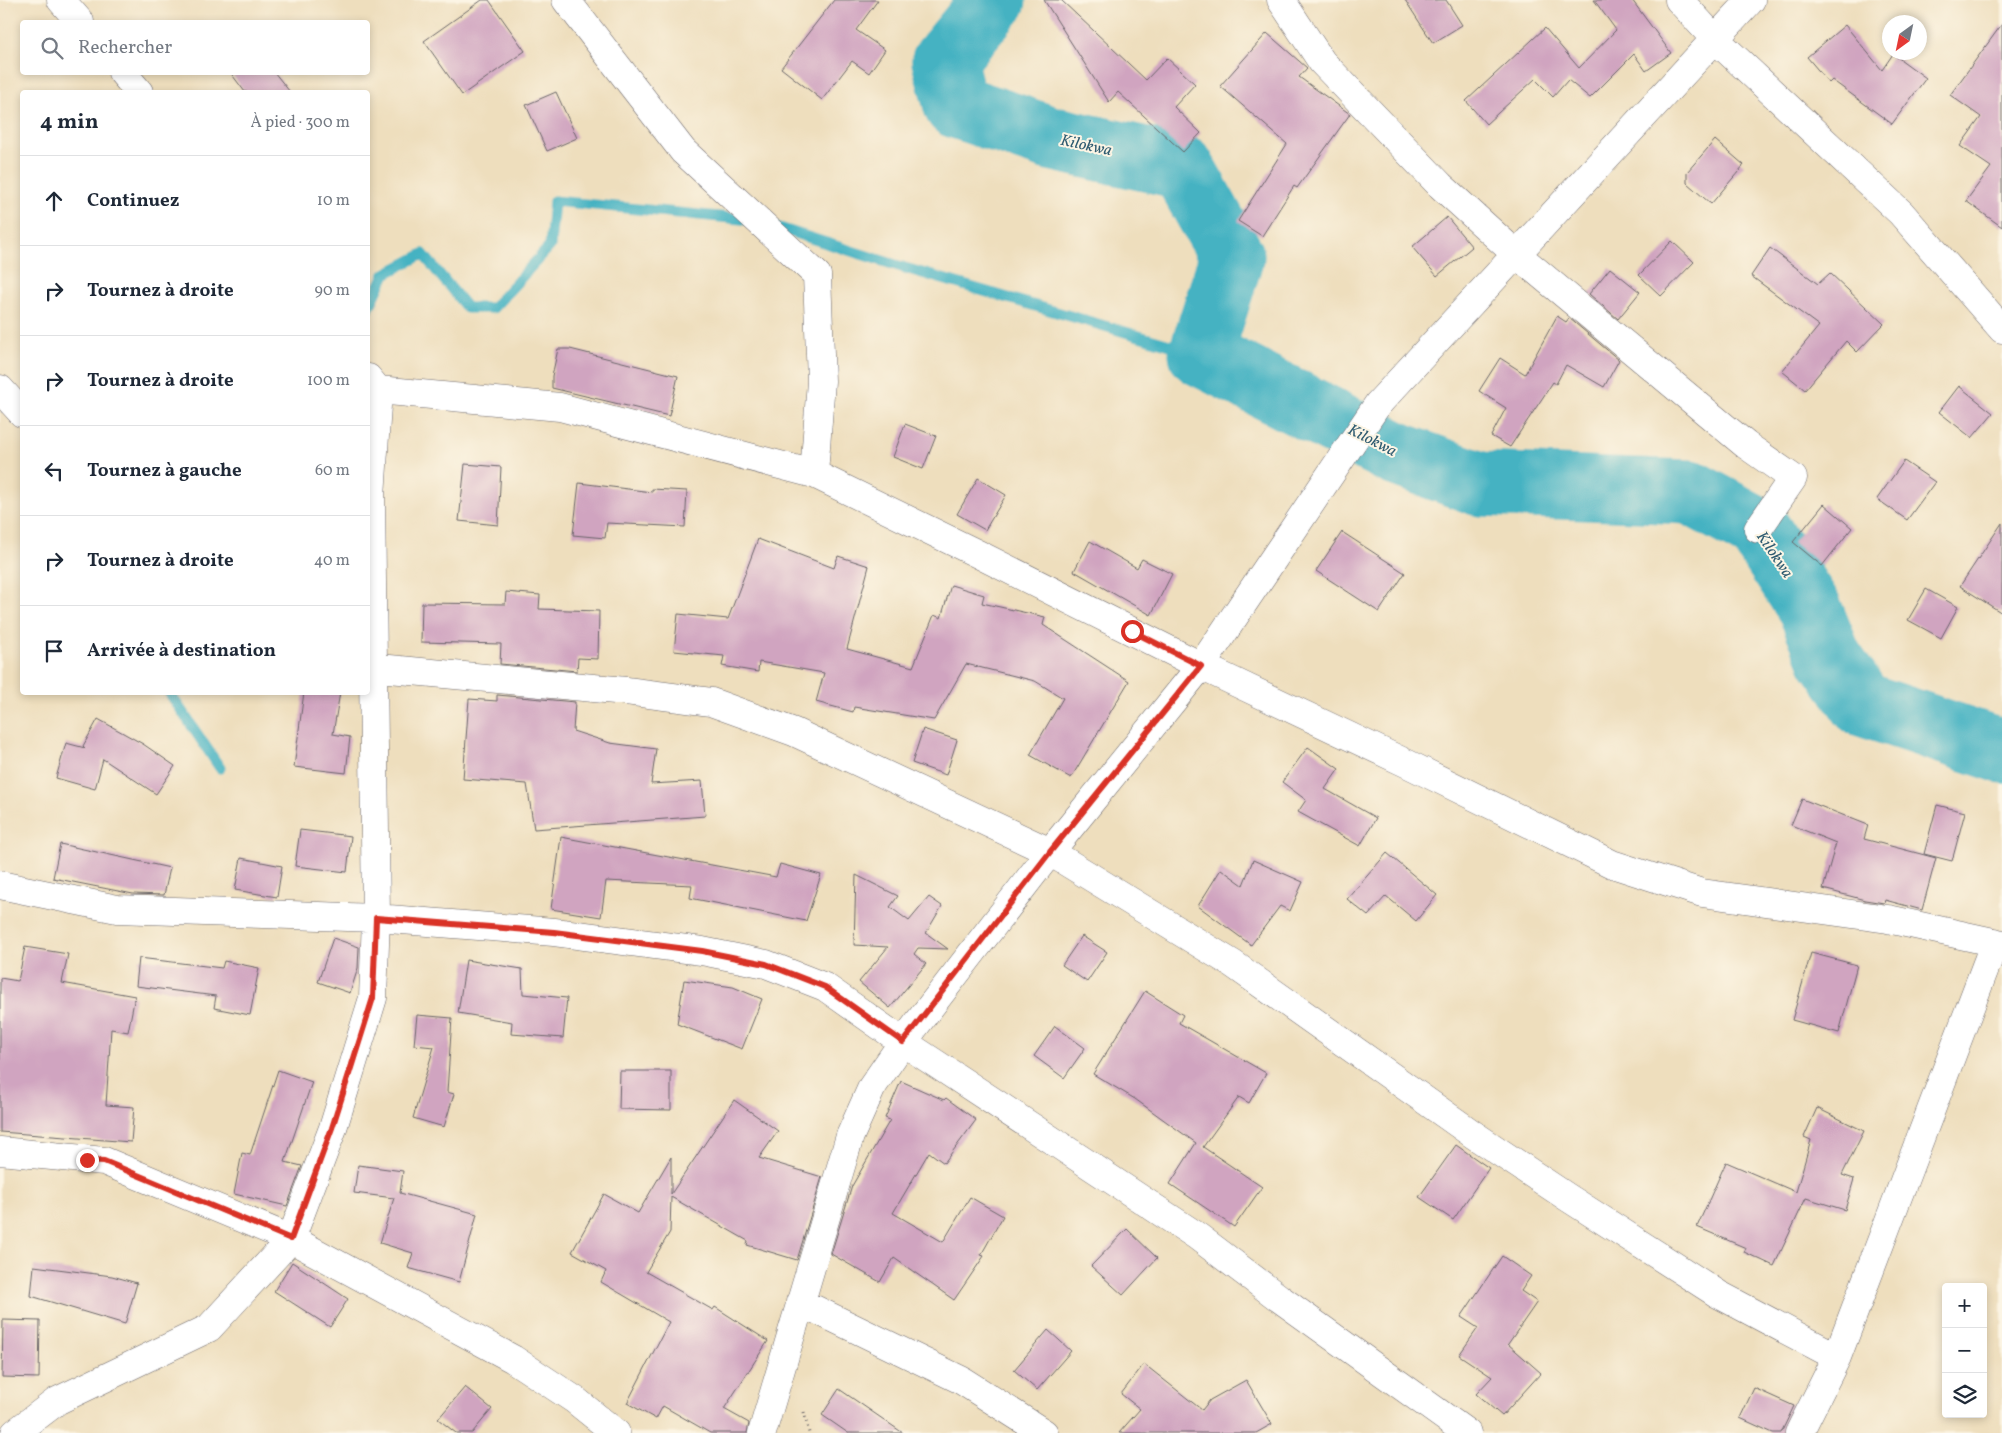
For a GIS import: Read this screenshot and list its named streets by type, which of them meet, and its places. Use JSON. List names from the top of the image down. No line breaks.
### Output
{"water":["Kilokwa"],"north":"bottom left","page":{"search":"Rechercher","heading":["4 min","À pied · 300 m"],"list":[["Continuez","10 m"],["Tournez à droite","90 m"],["Tournez à droite","100 m"],["Tournez à gauche","60 m"],["Tournez à droite","40 m"],"Arrivée à destination"],"map_buttons":["+","−"]}}
